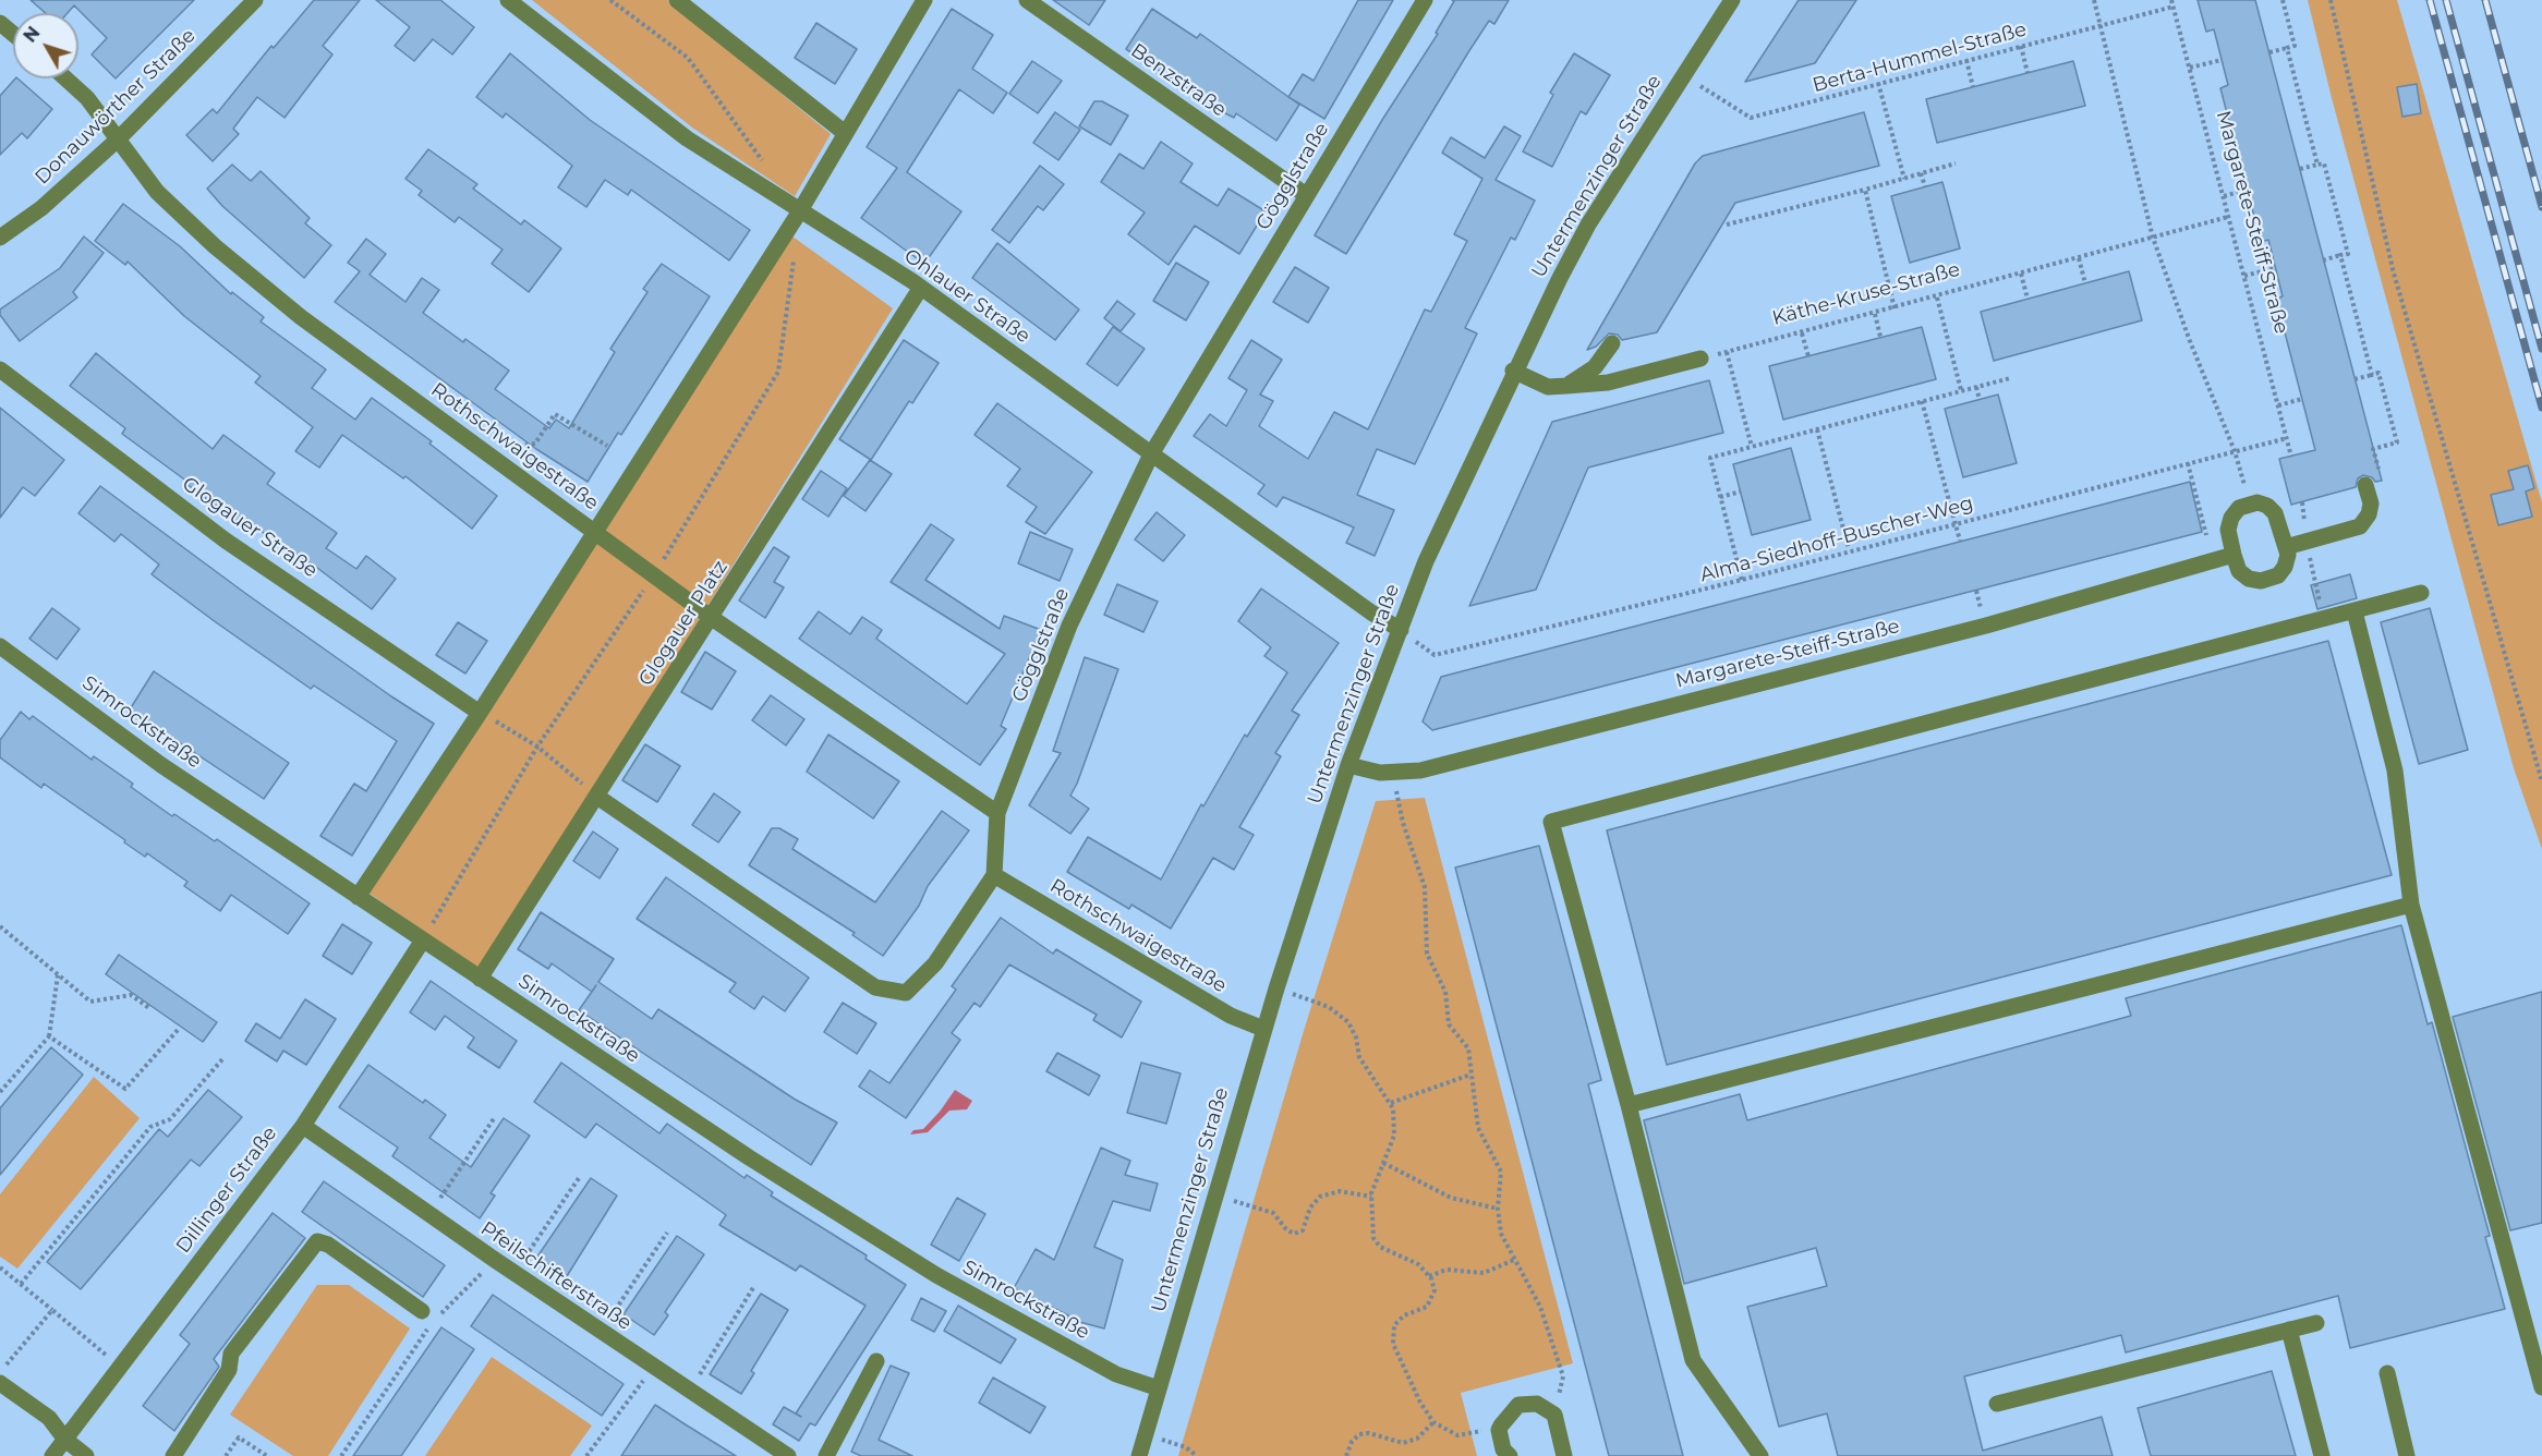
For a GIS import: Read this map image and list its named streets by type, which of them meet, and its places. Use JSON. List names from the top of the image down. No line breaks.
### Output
{"streets":{"street":["Benzstraße","Donauwörther Straße","Gögglstraße","Untermenzinger Straße","Margarete-Steiff-Straße","Ohlauer Straße","Rothschwaigestraße","Glogauer Straße","Glogauer Platz","Simrockstraße","Dillinger Straße","Pfeilschifterstraße"],"path":["Berta-Hummel-Straße","Käthe-Kruse-Straße","Alma-Siedhoff-Buscher-Weg"]},"crossings":[["Berta-Hummel-Straße","Untermenzinger Straße"],["Berta-Hummel-Straße","Margarete-Steiff-Straße"],["Benzstraße","Gögglstraße"],["Donauwörther Straße","Rothschwaigestraße"],["Gögglstraße","Ohlauer Straße"],["Gögglstraße","Rothschwaigestraße"],["Untermenzinger Straße","Margarete-Steiff-Straße"],["Untermenzinger Straße","Ohlauer Straße"],["Untermenzinger Straße","Rothschwaigestraße"],["Untermenzinger Straße","Alma-Siedhoff-Buscher-Weg"],["Untermenzinger Straße","Simrockstraße"],["Margarete-Steiff-Straße","Käthe-Kruse-Straße"],["Margarete-Steiff-Straße","Alma-Siedhoff-Buscher-Weg"],["Ohlauer Straße","Alma-Siedhoff-Buscher-Weg"],["Ohlauer Straße","Glogauer Platz"],["Rothschwaigestraße","Glogauer Platz"],["Glogauer Platz","Simrockstraße"],["Simrockstraße","Dillinger Straße"],["Dillinger Straße","Pfeilschifterstraße"]],"north":"top left"}
